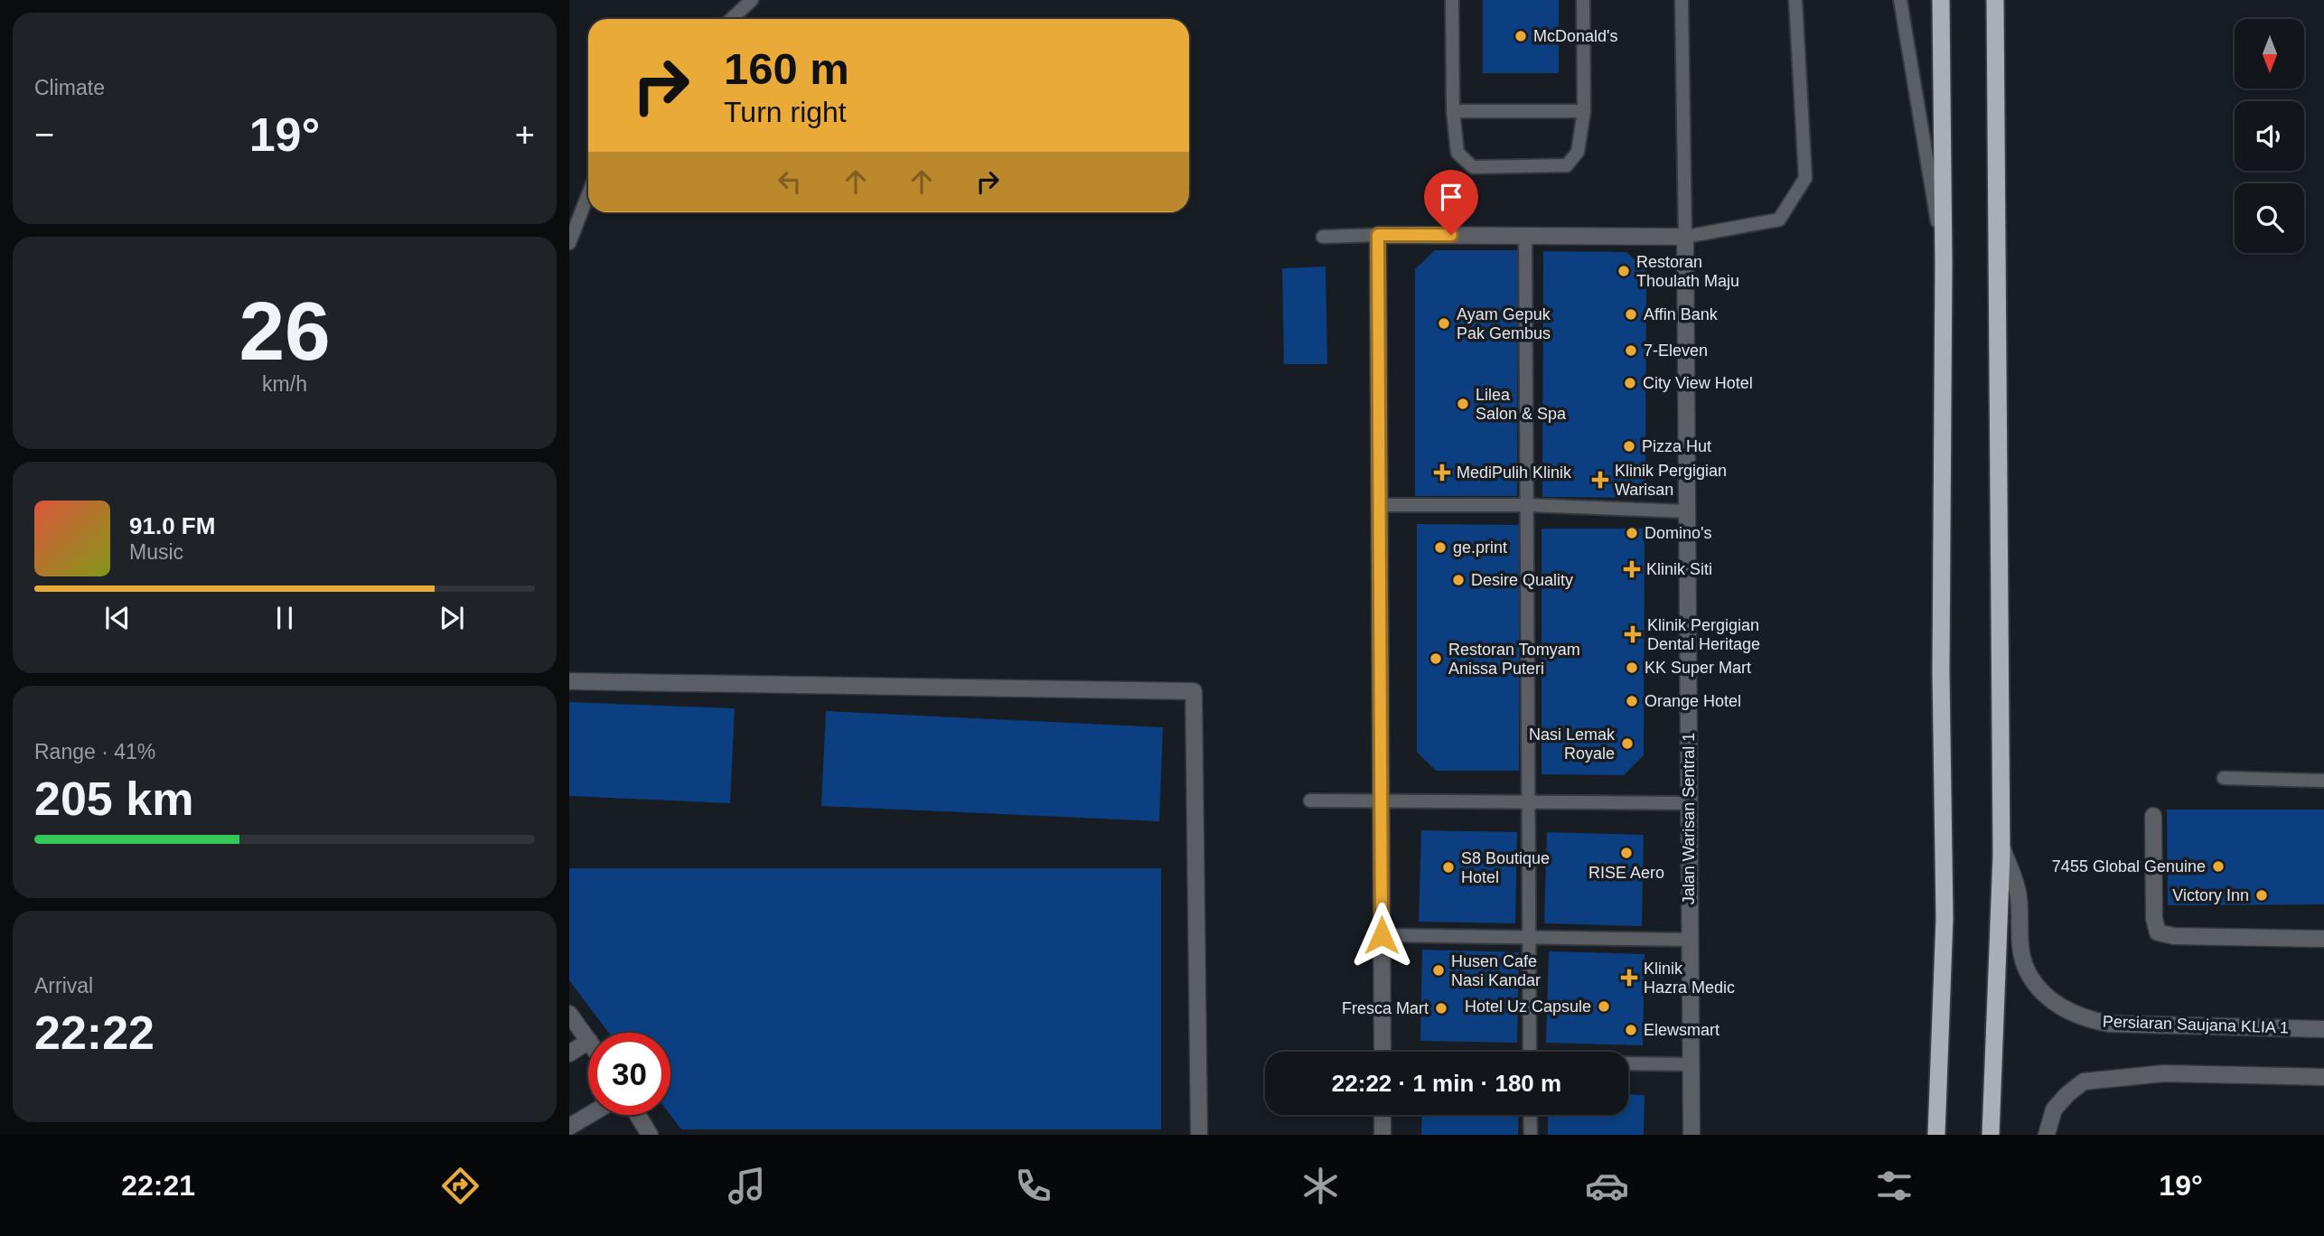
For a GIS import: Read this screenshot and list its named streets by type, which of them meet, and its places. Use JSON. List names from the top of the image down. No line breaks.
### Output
{"streets":{"street":["Jalan Warisan Sentral 1","Persiaran Saujana KLIA 1"]},"places":{"other":["McDonald's","Restoran Thoulath Maju","Affin Bank","Ayam Gepuk Pak Gembus","7-Eleven","City View Hotel","Lilea Salon & Spa","Pizza Hut","Domino's","ge.print","Desire Quality","Restoran Tomyam Anissa Puteri","KK Super Mart","Orange Hotel","Nasi Lemak Royale","RISE Aero","7455 Global Genuine","S8 Boutique Hotel","Victory Inn","Husen Cafe Nasi Kandar","Hotel Uz Capsule","Fresca Mart","Elewsmart"],"health":["MediPulih Klinik","Klinik Pergigian Warisan","Klinik Siti","Klinik Pergigian Dental Heritage","Klinik Hazra Medic"]},"north":"bottom","page":{"tile":["Climate",["26","km/h"],["Range · 41%","205 km"],["Arrival","22:22"]],"turn":["160 m","Turn right"],"heat":["−","19°","+"],"song":["91.0 FM","Music"],"limit":"30","trip":"22:22 · 1 min · 180 m","tabs":["22:21","19°"]}}
